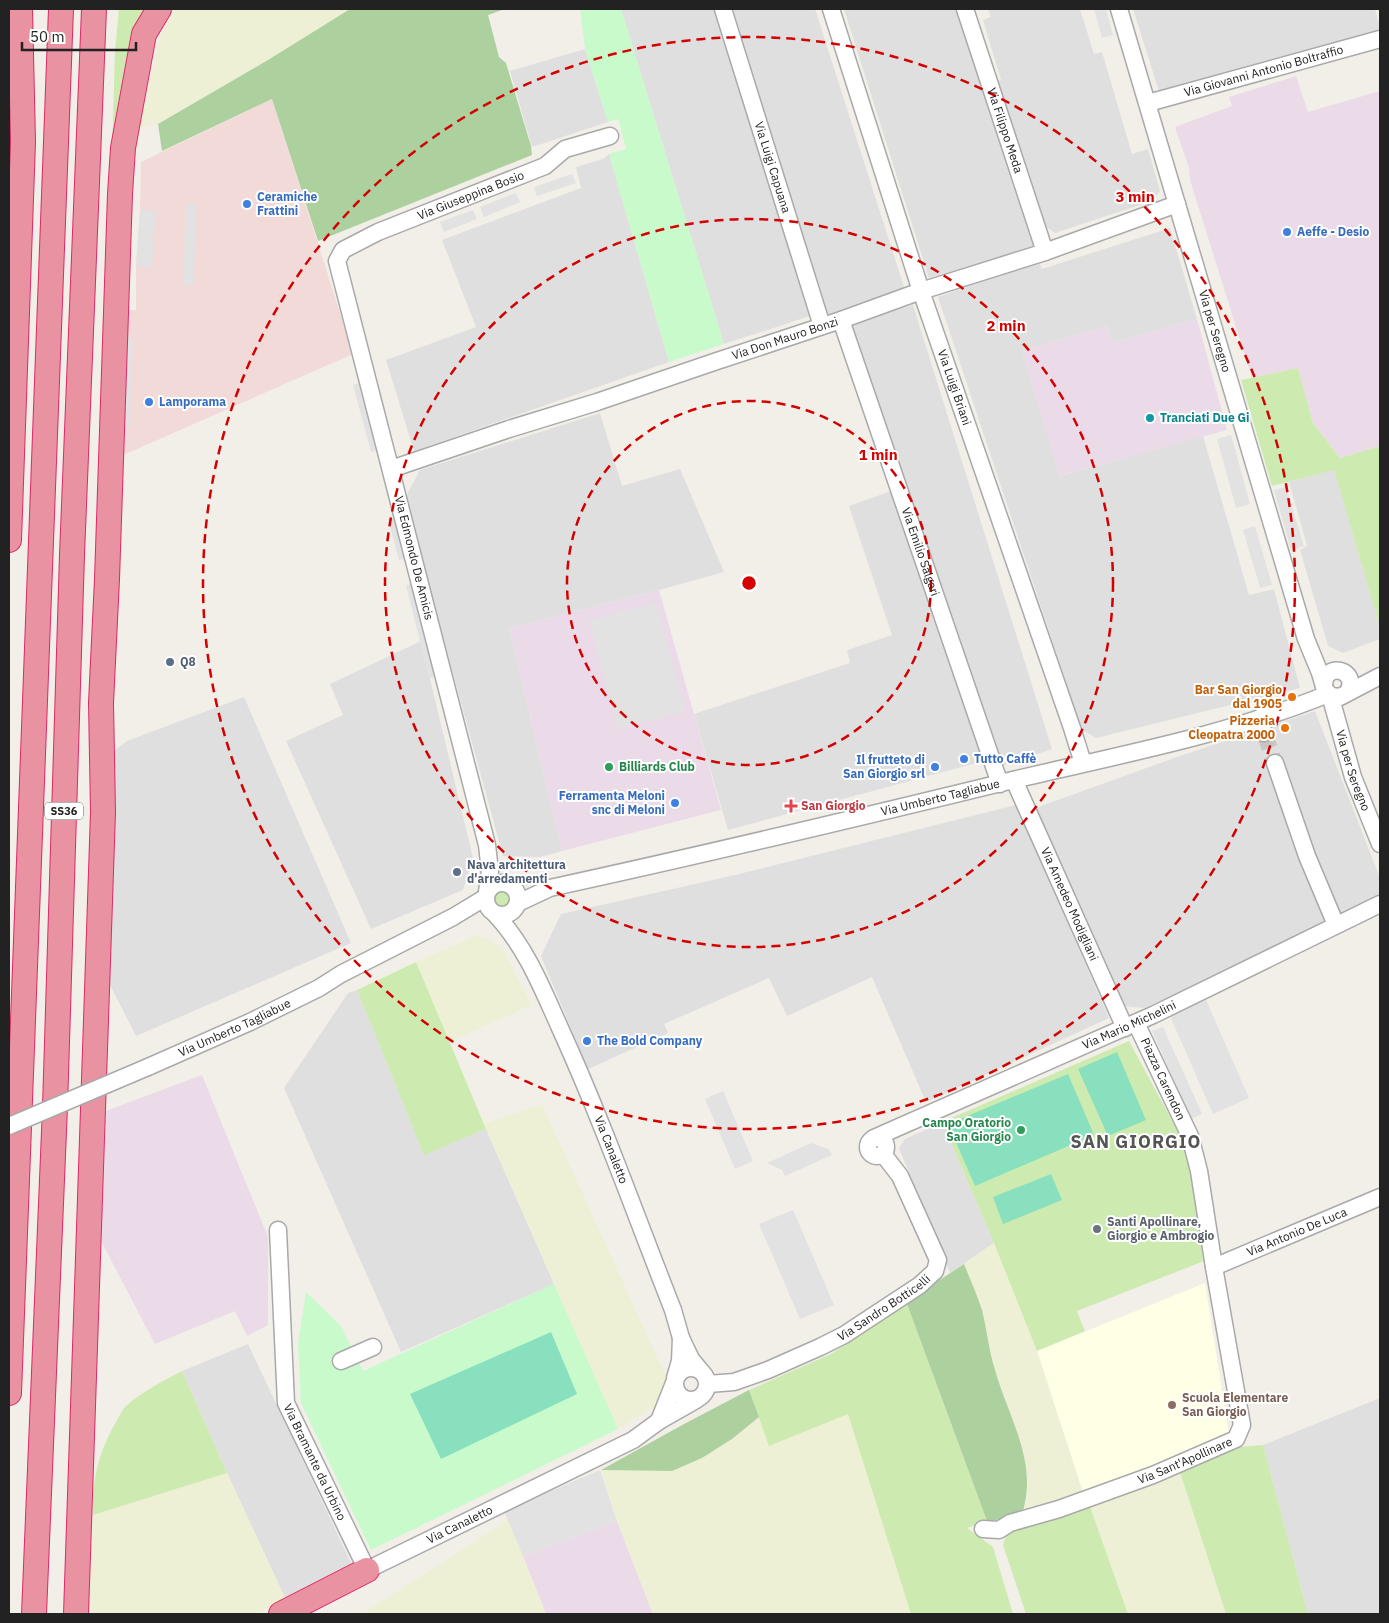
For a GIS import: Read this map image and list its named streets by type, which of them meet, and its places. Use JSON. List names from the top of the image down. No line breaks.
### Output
{"streets":{"highway":["SS36"],"street":["Via Giovanni Antonio Boltraffio","Via Filippo Meda","Via Luigi Capuana","Via Giuseppina Bosio","Via per Seregno","Via Don Mauro Bonzi","Via Luigi Briani","Via Emilio Salgari","Via Edmondo De Amicis","Via Umberto Tagliabue","Via Amedeo Modigliani","Via Mario Michelini","Piazza Carendon","Via Canaletto","Via Antonio De Luca","Via Sandro Botticelli","Via Sant'Apollinare","Via Bramante da Urbino"]},"crossings":[["Via Giovanni Antonio Boltraffio","Via per Seregno"],["Via Filippo Meda","Via Don Mauro Bonzi"],["Via Luigi Capuana","Via Don Mauro Bonzi"],["Via Giuseppina Bosio","Via Edmondo De Amicis"],["Via per Seregno","Via Don Mauro Bonzi"],["Via per Seregno","Via Umberto Tagliabue"],["Via Don Mauro Bonzi","Via Luigi Briani"],["Via Don Mauro Bonzi","Via Emilio Salgari"],["Via Don Mauro Bonzi","Via Edmondo De Amicis"],["Via Luigi Briani","Via Umberto Tagliabue"],["Via Emilio Salgari","Via Umberto Tagliabue"],["Via Emilio Salgari","Via Amedeo Modigliani"],["Via Edmondo De Amicis","Via Umberto Tagliabue"],["Via Edmondo De Amicis","Via Canaletto"],["Via Umberto Tagliabue","Via Amedeo Modigliani"],["Via Umberto Tagliabue","Via Canaletto"],["Via Amedeo Modigliani","Via Mario Michelini"],["Via Amedeo Modigliani","Piazza Carendon"],["Via Mario Michelini","Piazza Carendon"],["Via Mario Michelini","Via Sandro Botticelli"],["Piazza Carendon","Via Sant'Apollinare"],["Via Canaletto","Via Sandro Botticelli"],["Via Canaletto","Via Bramante da Urbino"],["Via Antonio De Luca","Via Sant'Apollinare"]],"districts":["SAN GIORGIO"],"places":{"other":["Ceramiche Frattini","Aeffe - Desio","Lamporama","Tranciati Due Gi","Q8","Bar San Giorgio dal 1905","Pizzeria Cleopatra 2000","Tutto Caffè","Billiards Club","Il frutteto di San Giorgio srl","Ferramenta Meloni snc di Meloni","Nava architettura d'arredamenti","The Bold Company","Campo Oratorio San Giorgio","Santi Apollinare, Giorgio e Ambrogio","Scuola Elementare San Giorgio"],"health":["San Giorgio"]},"scale_bar":"50 m","rings":["3 min","2 min","1 min"]}
